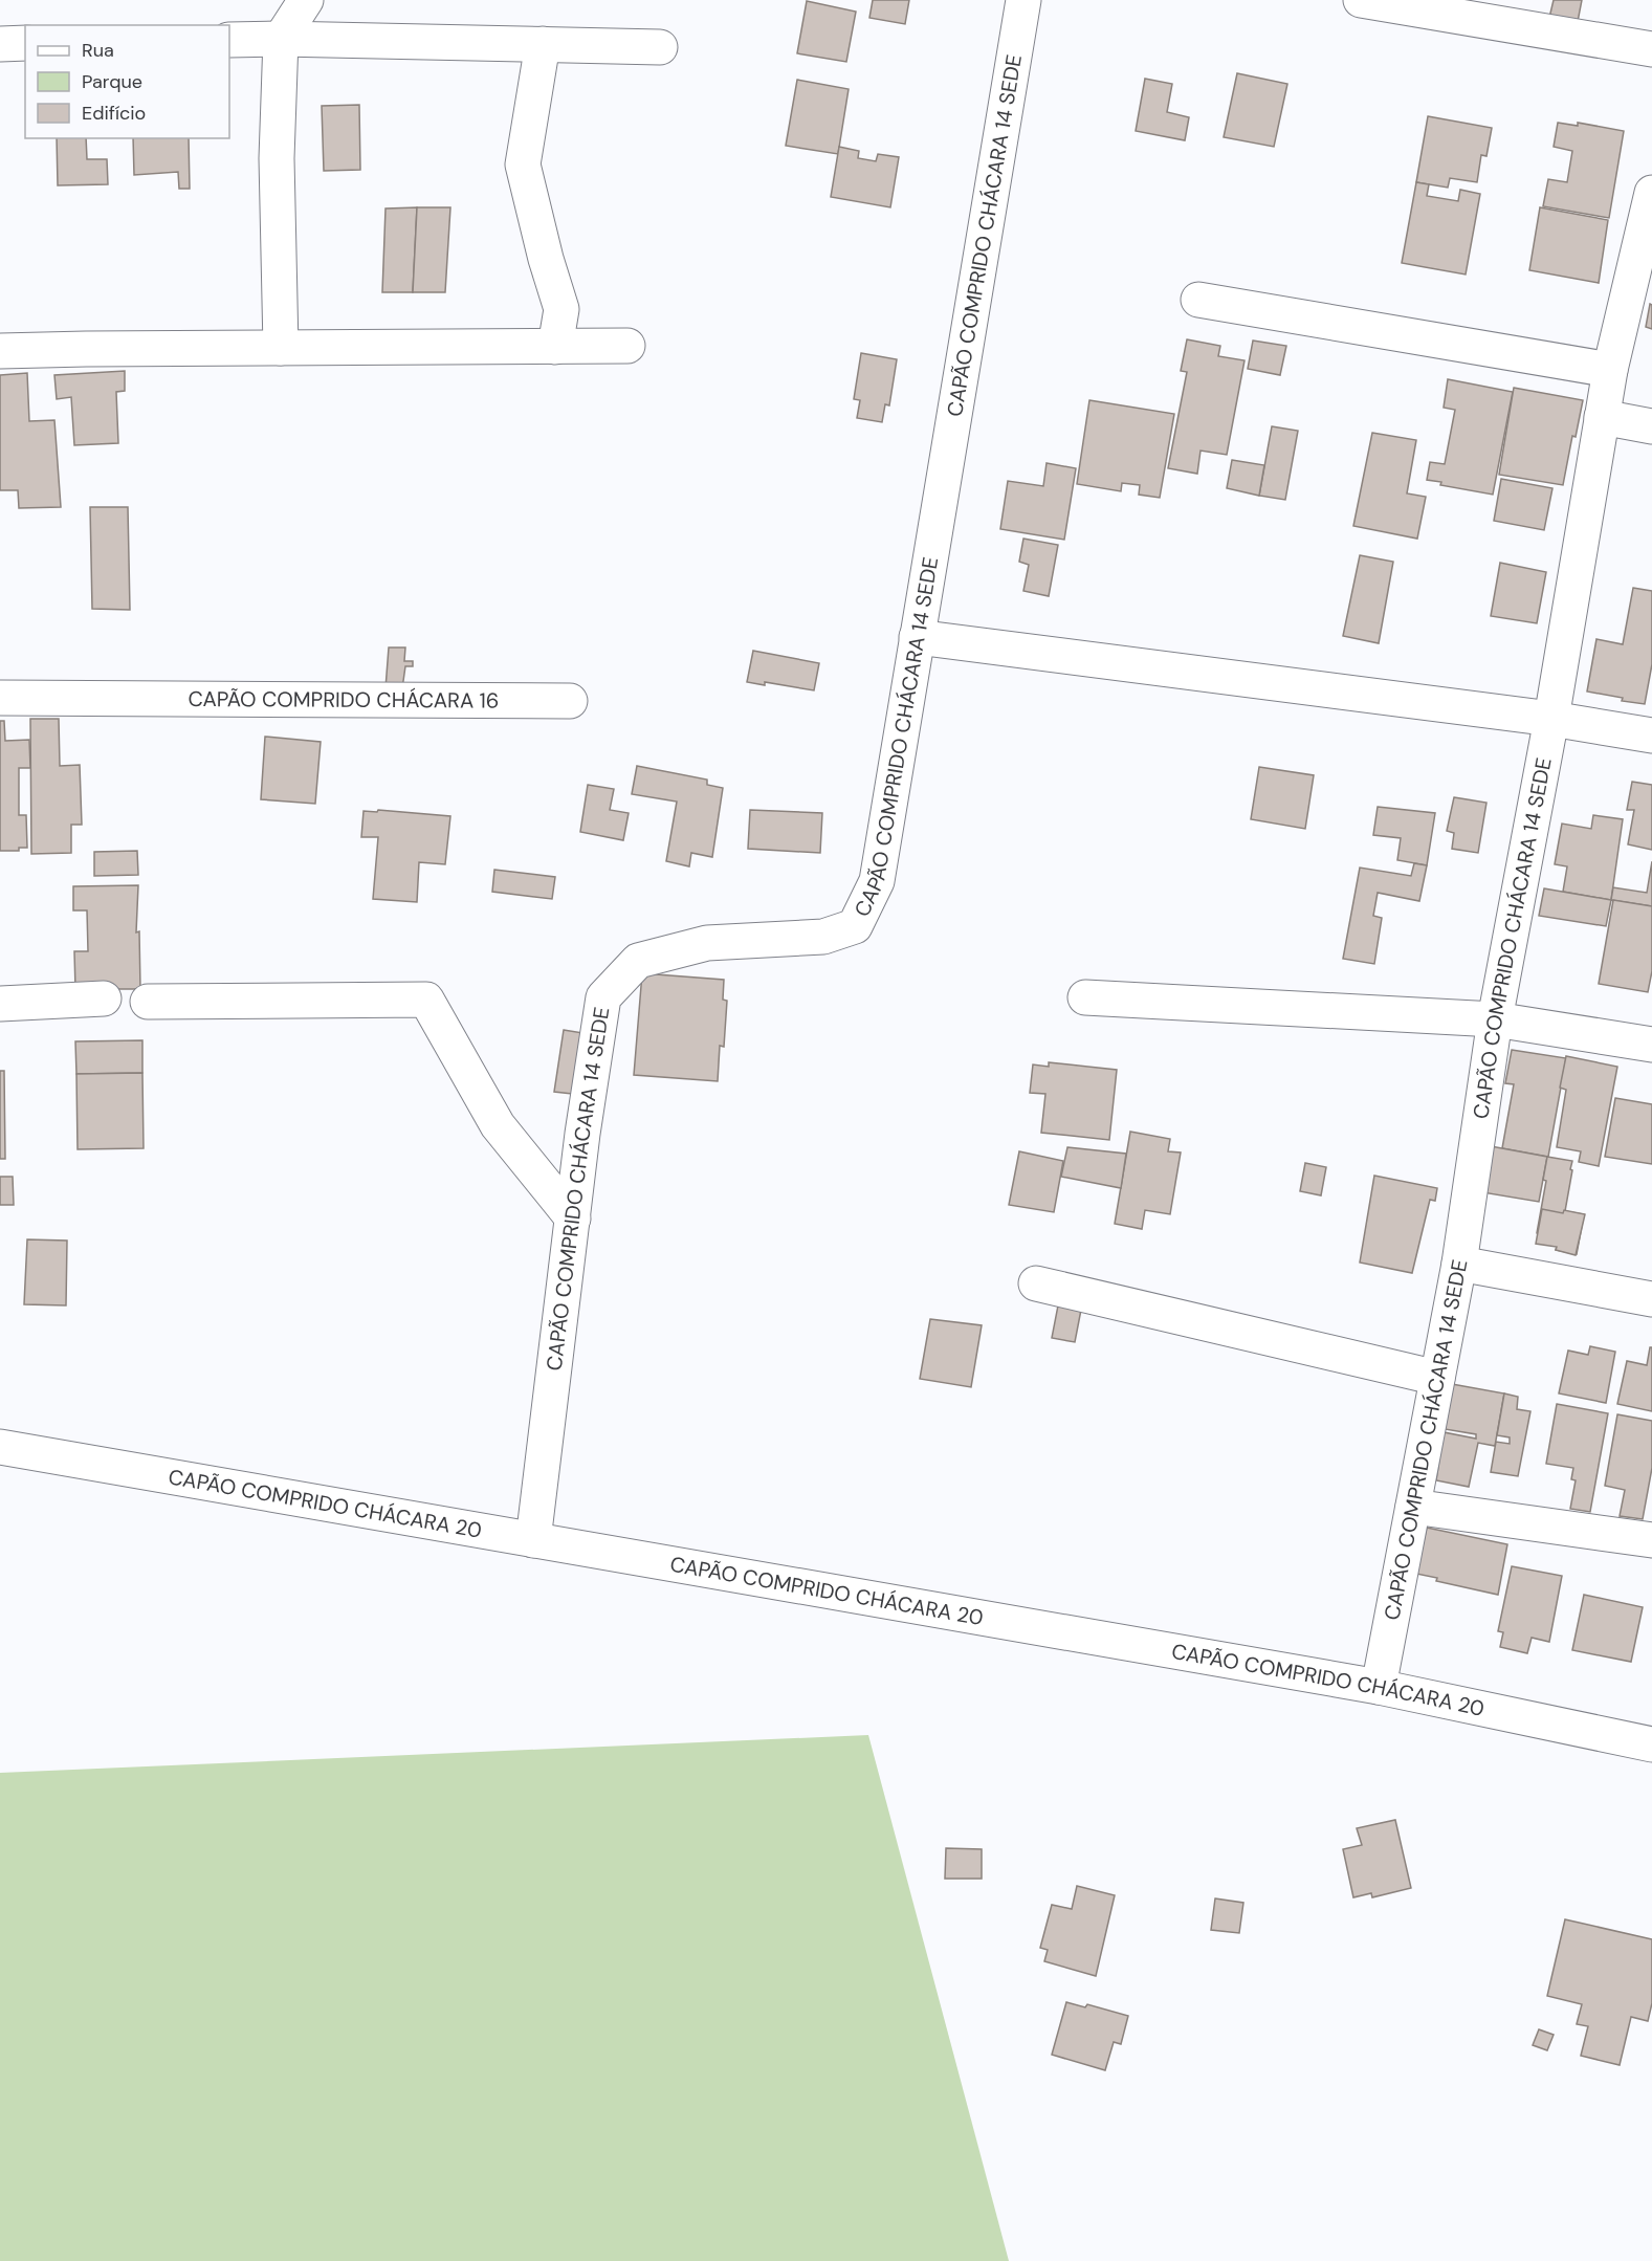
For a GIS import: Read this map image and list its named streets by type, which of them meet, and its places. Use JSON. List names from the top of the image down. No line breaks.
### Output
{"streets":{"street":["CAPÃO COMPRIDO CHÁCARA 14 SEDE","CAPÃO COMPRIDO CHÁCARA 16","CAPÃO COMPRIDO CHÁCARA 20"]},"crossings":[["CAPÃO COMPRIDO CHÁCARA 14 SEDE","CAPÃO COMPRIDO CHÁCARA 20"]],"legend":["Rua","Parque","Edifício"]}
